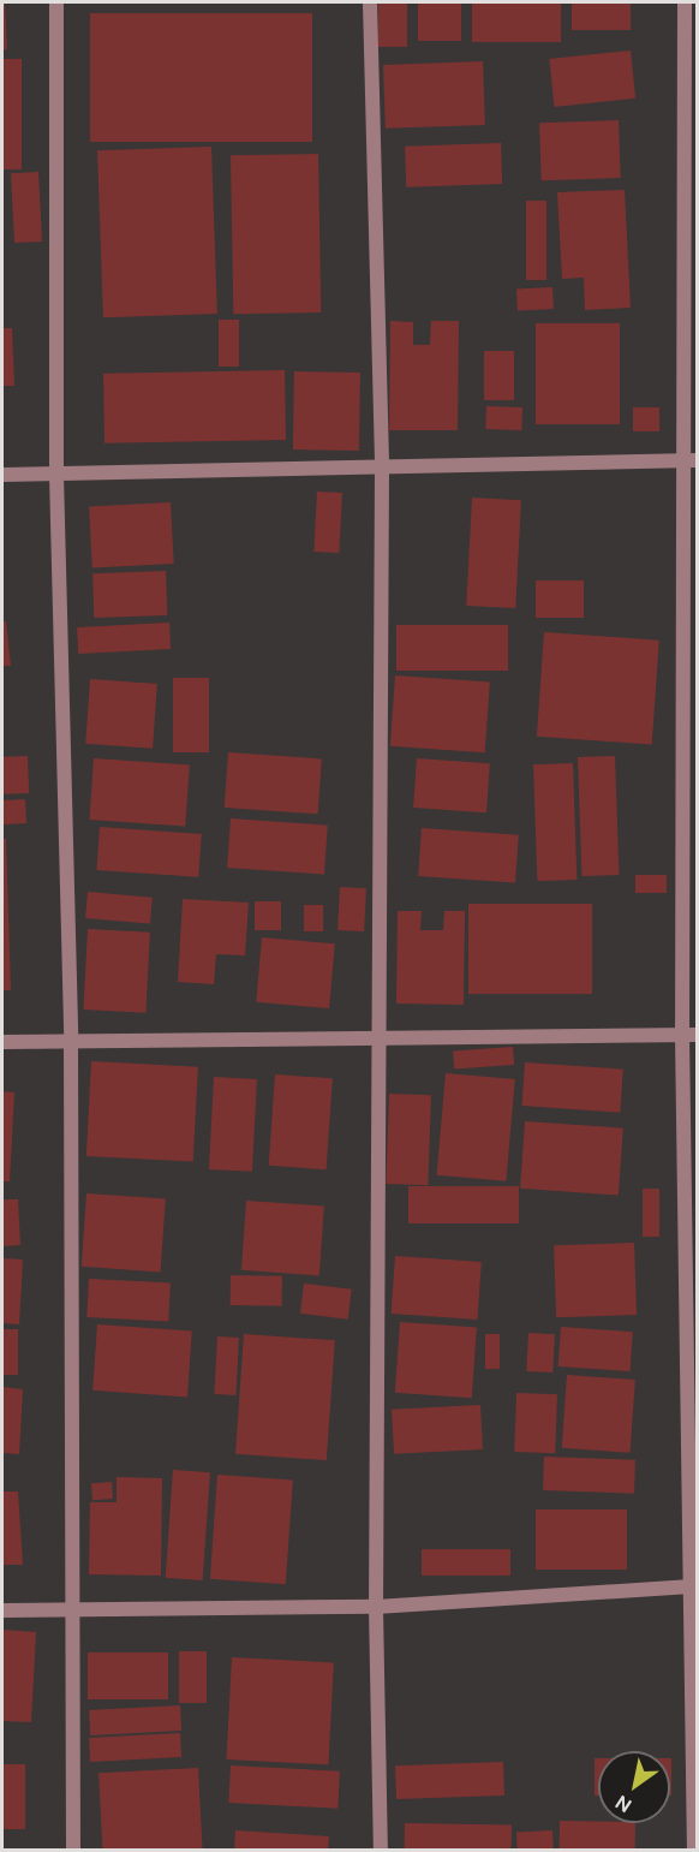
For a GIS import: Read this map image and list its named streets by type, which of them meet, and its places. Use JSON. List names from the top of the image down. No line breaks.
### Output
{"north":"bottom left"}
